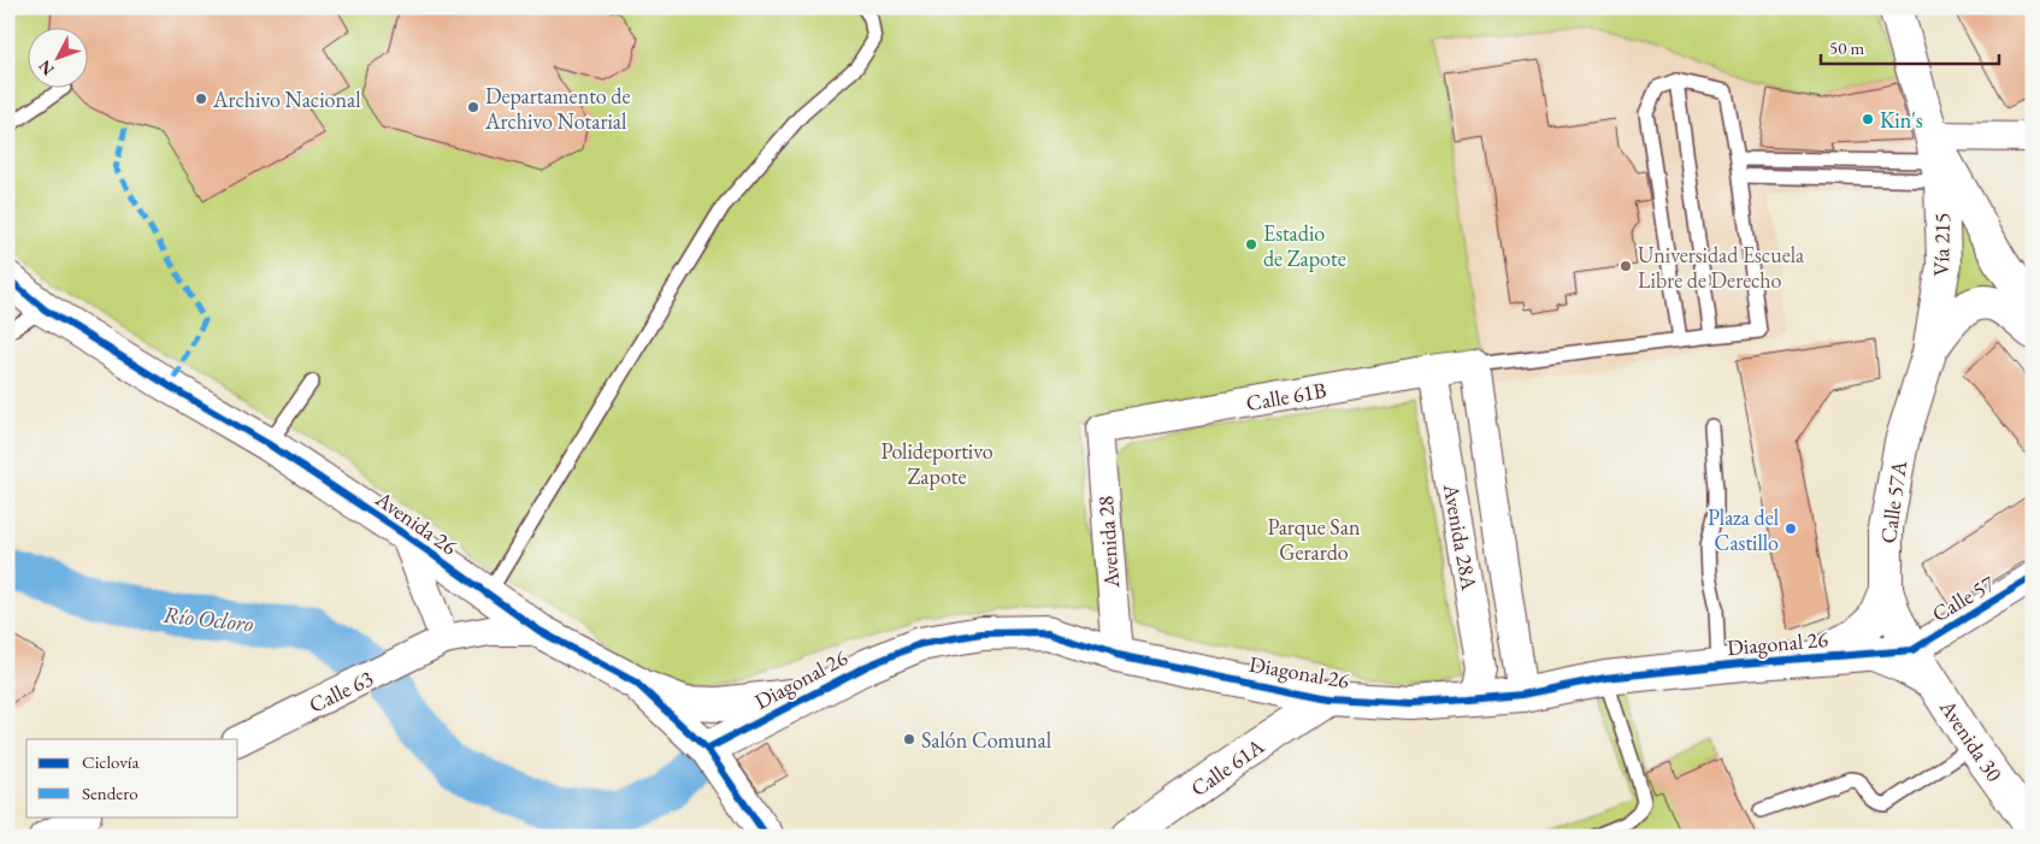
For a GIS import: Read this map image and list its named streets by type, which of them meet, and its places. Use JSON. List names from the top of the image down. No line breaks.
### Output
{"streets":{"street":["Vía 215","Calle 61B","Calle 57A","Avenida 26","Avenida 28A","Avenida 28","Calle 57","Diagonal 26","Calle 63","Avenida 30","Calle 61A"]},"crossings":[["Vía 215","Calle 57A"],["Calle 61B","Avenida 28A"],["Calle 61B","Avenida 28"],["Calle 57A","Calle 57"],["Calle 57A","Diagonal 26"],["Calle 57A","Avenida 30"],["Avenida 26","Diagonal 26"],["Avenida 26","Calle 63"],["Avenida 28A","Diagonal 26"],["Avenida 28","Diagonal 26"],["Calle 57","Diagonal 26"],["Calle 57","Avenida 30"],["Diagonal 26","Avenida 30"],["Diagonal 26","Calle 61A"]],"water":["Río Ocloro"],"parks":["Polideportivo Zapote","Parque San Gerardo"],"places":["Archivo Nacional","Departamento de Archivo Notarial","Kin's","Estadio de Zapote","Universidad Escuela Libre de Derecho","Plaza del Castillo","Salón Comunal"],"legend":["Ciclovía","Sendero"],"scale_bar":"50 m","north":"bottom left"}
